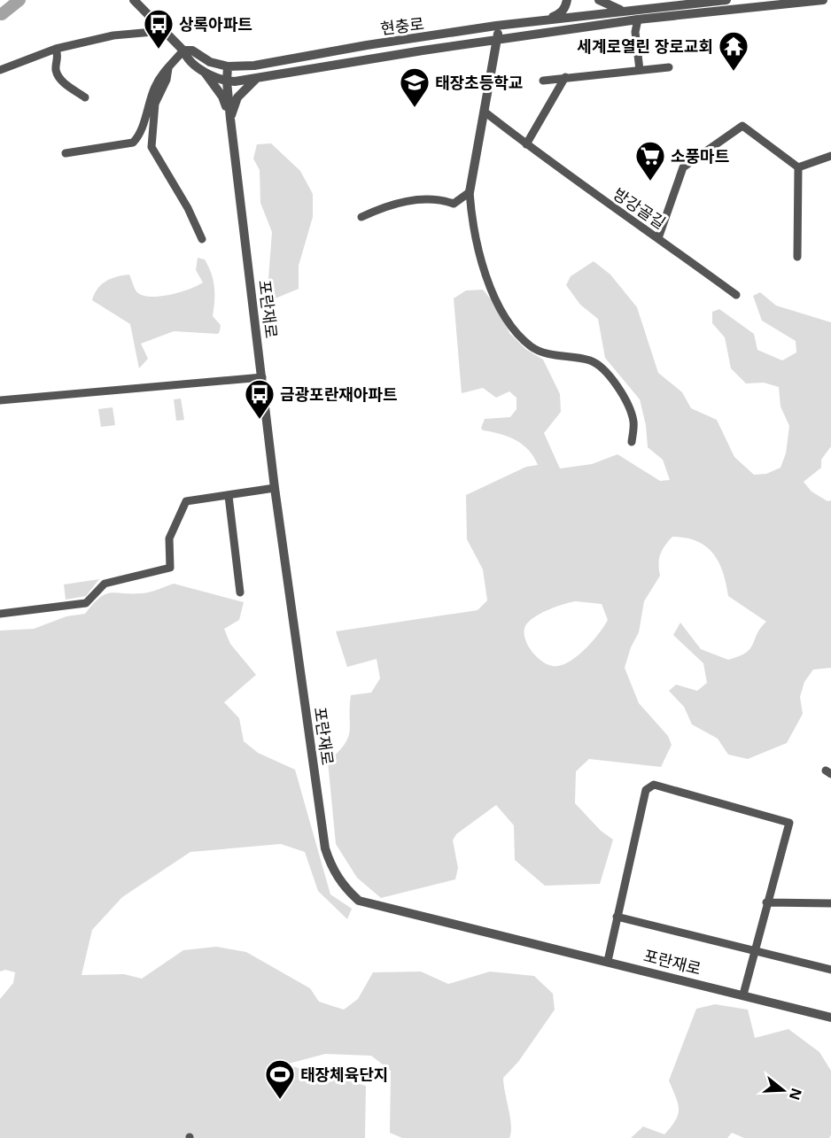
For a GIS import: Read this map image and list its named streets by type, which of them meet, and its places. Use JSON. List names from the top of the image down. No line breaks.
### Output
{"streets":{"street":["현충로","방강골길","포란재로"]},"crossings":[["현충로","포란재로"]],"places":{"bus stop":["상록아파트","금광포란재아파트"],"temple":["세계로열린 장로교회"],"school or university":["태장초등학교"],"supermarket":["소풍마트"],"sports":["태장체육단지"]},"north":"right"}
